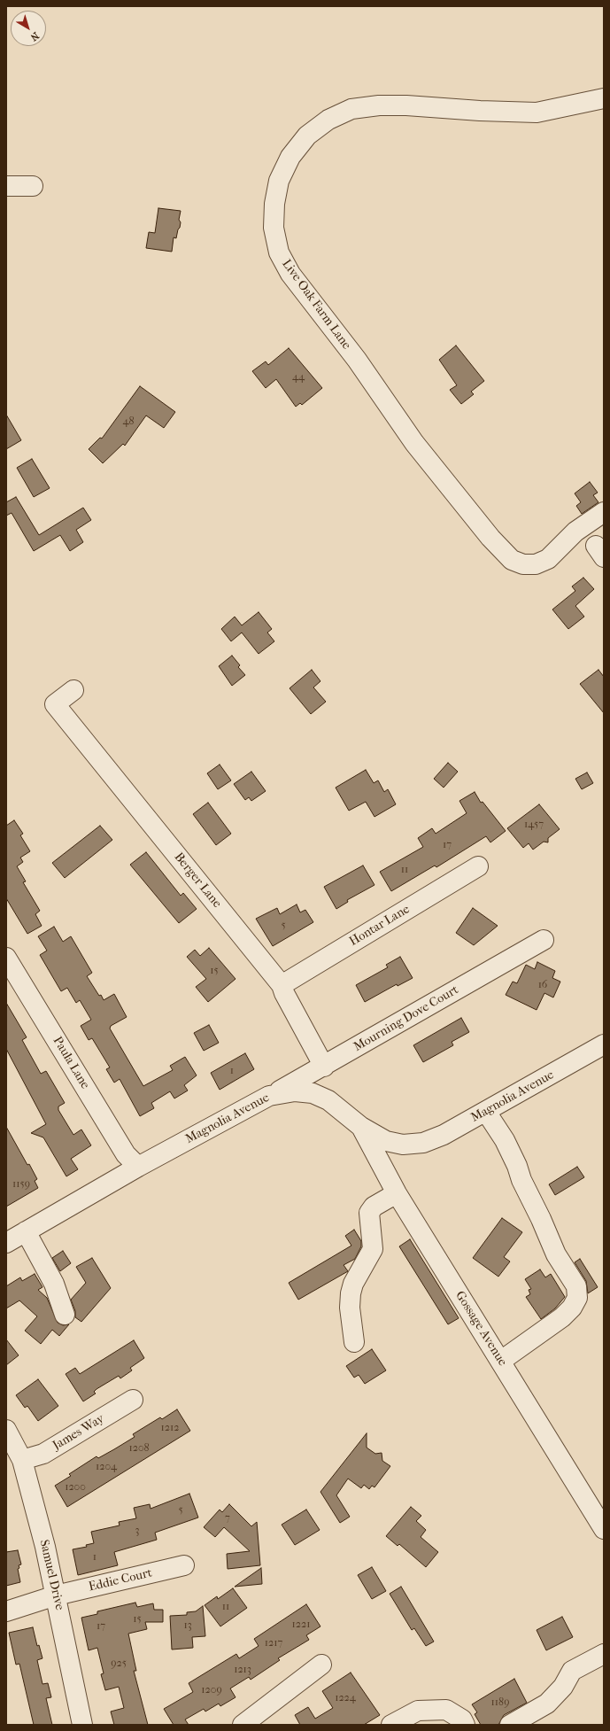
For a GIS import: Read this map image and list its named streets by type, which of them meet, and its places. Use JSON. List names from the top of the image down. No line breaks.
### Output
{"streets":{"street":["Live Oak Farm Lane","Berger Lane","Hontar Lane","Mourning Dove Court","Paula Lane","Magnolia Avenue","Gossage Avenue","James Way","Samuel Drive","Eddie Court"]},"crossings":[["Berger Lane","Hontar Lane"],["Berger Lane","Mourning Dove Court"],["Mourning Dove Court","Magnolia Avenue"],["Paula Lane","Magnolia Avenue"],["Magnolia Avenue","Gossage Avenue"],["James Way","Samuel Drive"],["Samuel Drive","Eddie Court"]],"house_numbers":["44","48","1457","17","11","5","15","16","1","1159","1212","1208","1204","1200","5","7","3","1","11","15","1221","13","17","1217","925","1213","1209","1224","1189"],"north":"bottom right"}
